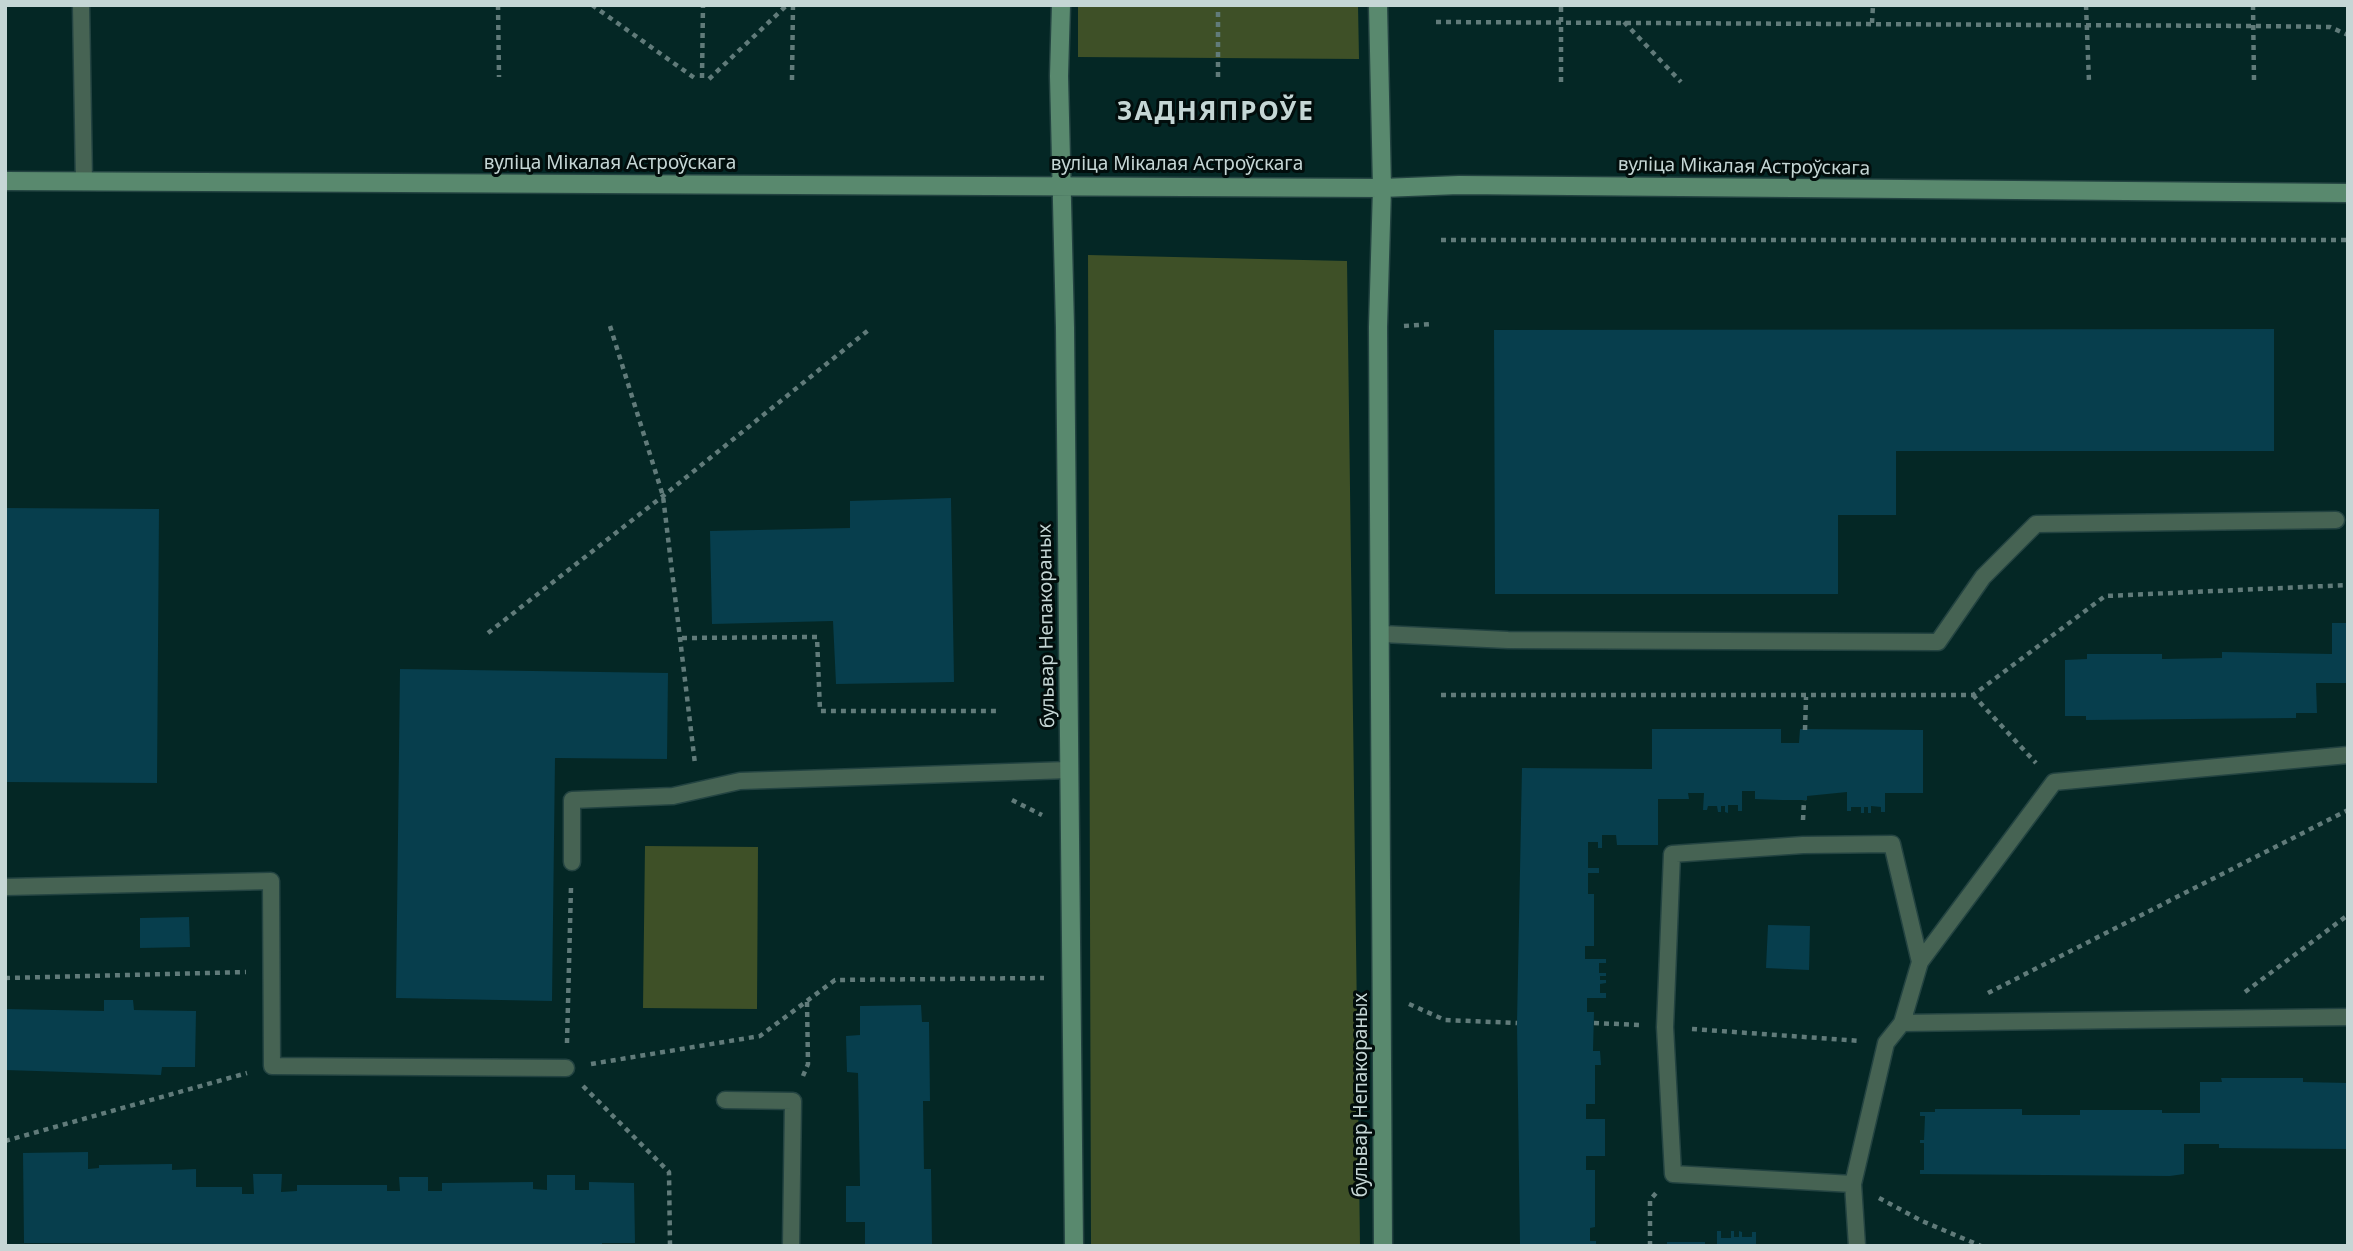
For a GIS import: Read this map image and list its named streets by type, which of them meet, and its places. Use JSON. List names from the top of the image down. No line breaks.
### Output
{"streets":{"main road":["вуліца Мікалая Астроўскага","бульвар Непакораных"]},"crossings":[["вуліца Мікалая Астроўскага","бульвар Непакораных"]],"districts":["ЗАДНЯПРОЎЕ"]}
